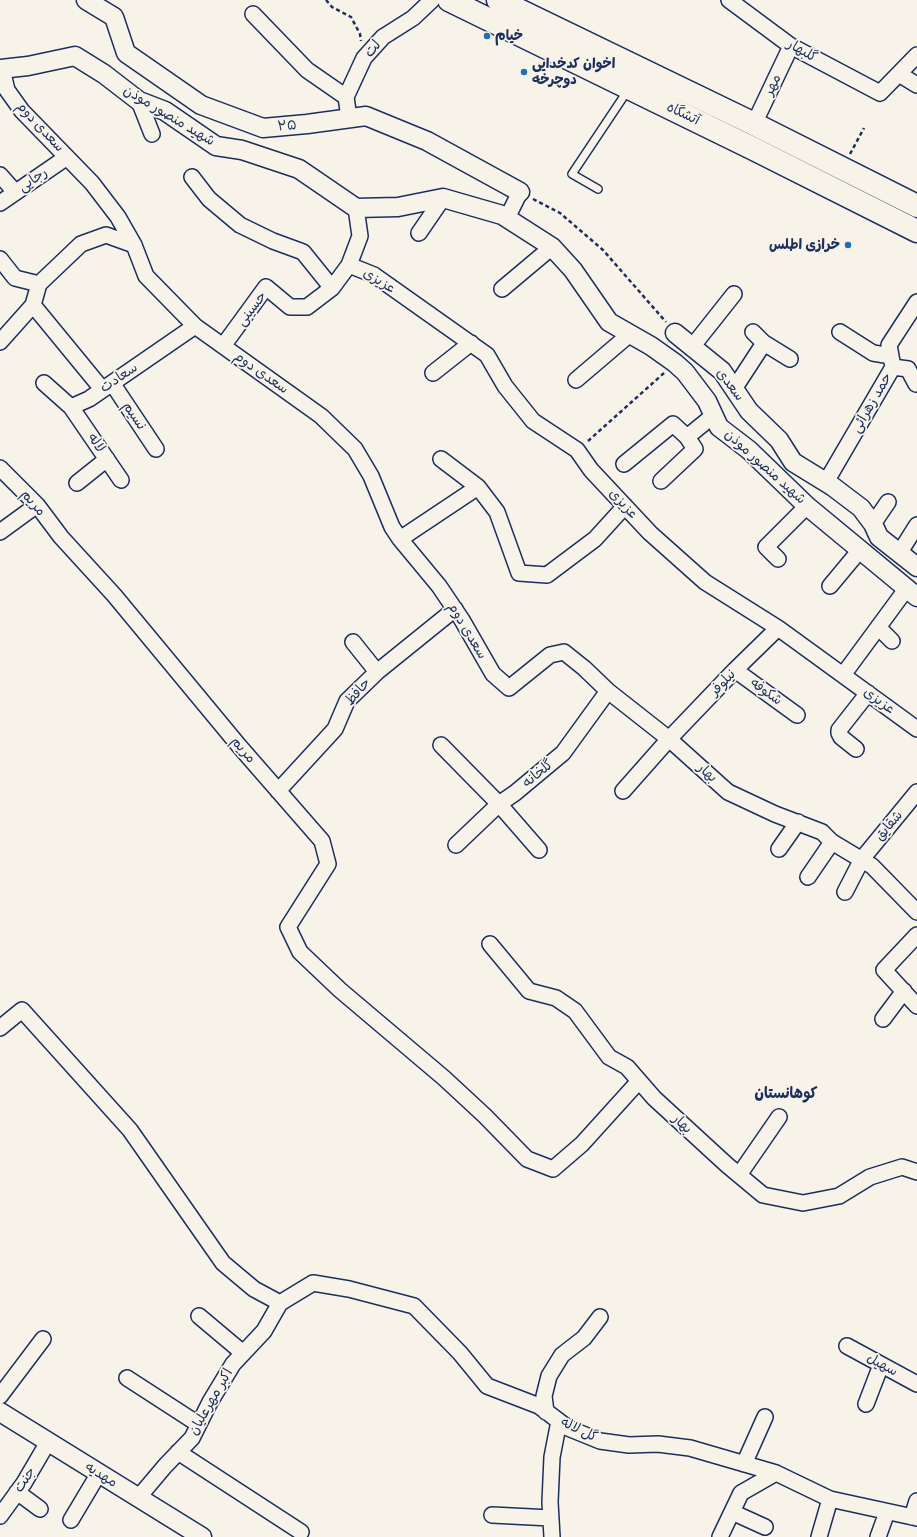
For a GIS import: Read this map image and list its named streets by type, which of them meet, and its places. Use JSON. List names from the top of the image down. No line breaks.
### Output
{"streets":{"main road":["آتشگاه"],"street":["لت","گلبهار","مهر","شهید منصور موذن","۲۵","سعدی دوم","رجایی","عزیزی","حسینی","سعادت","سعدی","حمد زهرائی","نسیم","لاله","مریم","نیلوفر","حافظ","شکوفه","بهار","گلخانه","شقایق","سهیل","اکبر مهرعلیان","گل لاله","مهدیه","جنت"]},"crossings":[["گلبهار","مهر"],["مهر","آتشگاه"],["شهید منصور موذن","سعدی دوم"],["شهید منصور موذن","حسینی"],["سعدی دوم","رجایی"],["سعدی دوم","حسینی"],["سعدی دوم","سعادت"],["سعدی دوم","حافظ"],["سعدی دوم","بهار"],["عزیزی","حسینی"],["عزیزی","نیلوفر"],["سعادت","نسیم"],["سعادت","لاله"],["سعدی","حمد زهرائی"],["مریم","حافظ"],["مریم","بهار"],["نیلوفر","شکوفه"],["نیلوفر","بهار"],["بهار","گلخانه"],["بهار","شقایق"],["اکبر مهرعلیان","گل لاله"],["اکبر مهرعلیان","مهدیه"],["مهدیه","جنت"]],"districts":["کوهانستان"],"places":["خیام","اخوان کدخدایی دوچرخه","خرازی اطلس"]}
